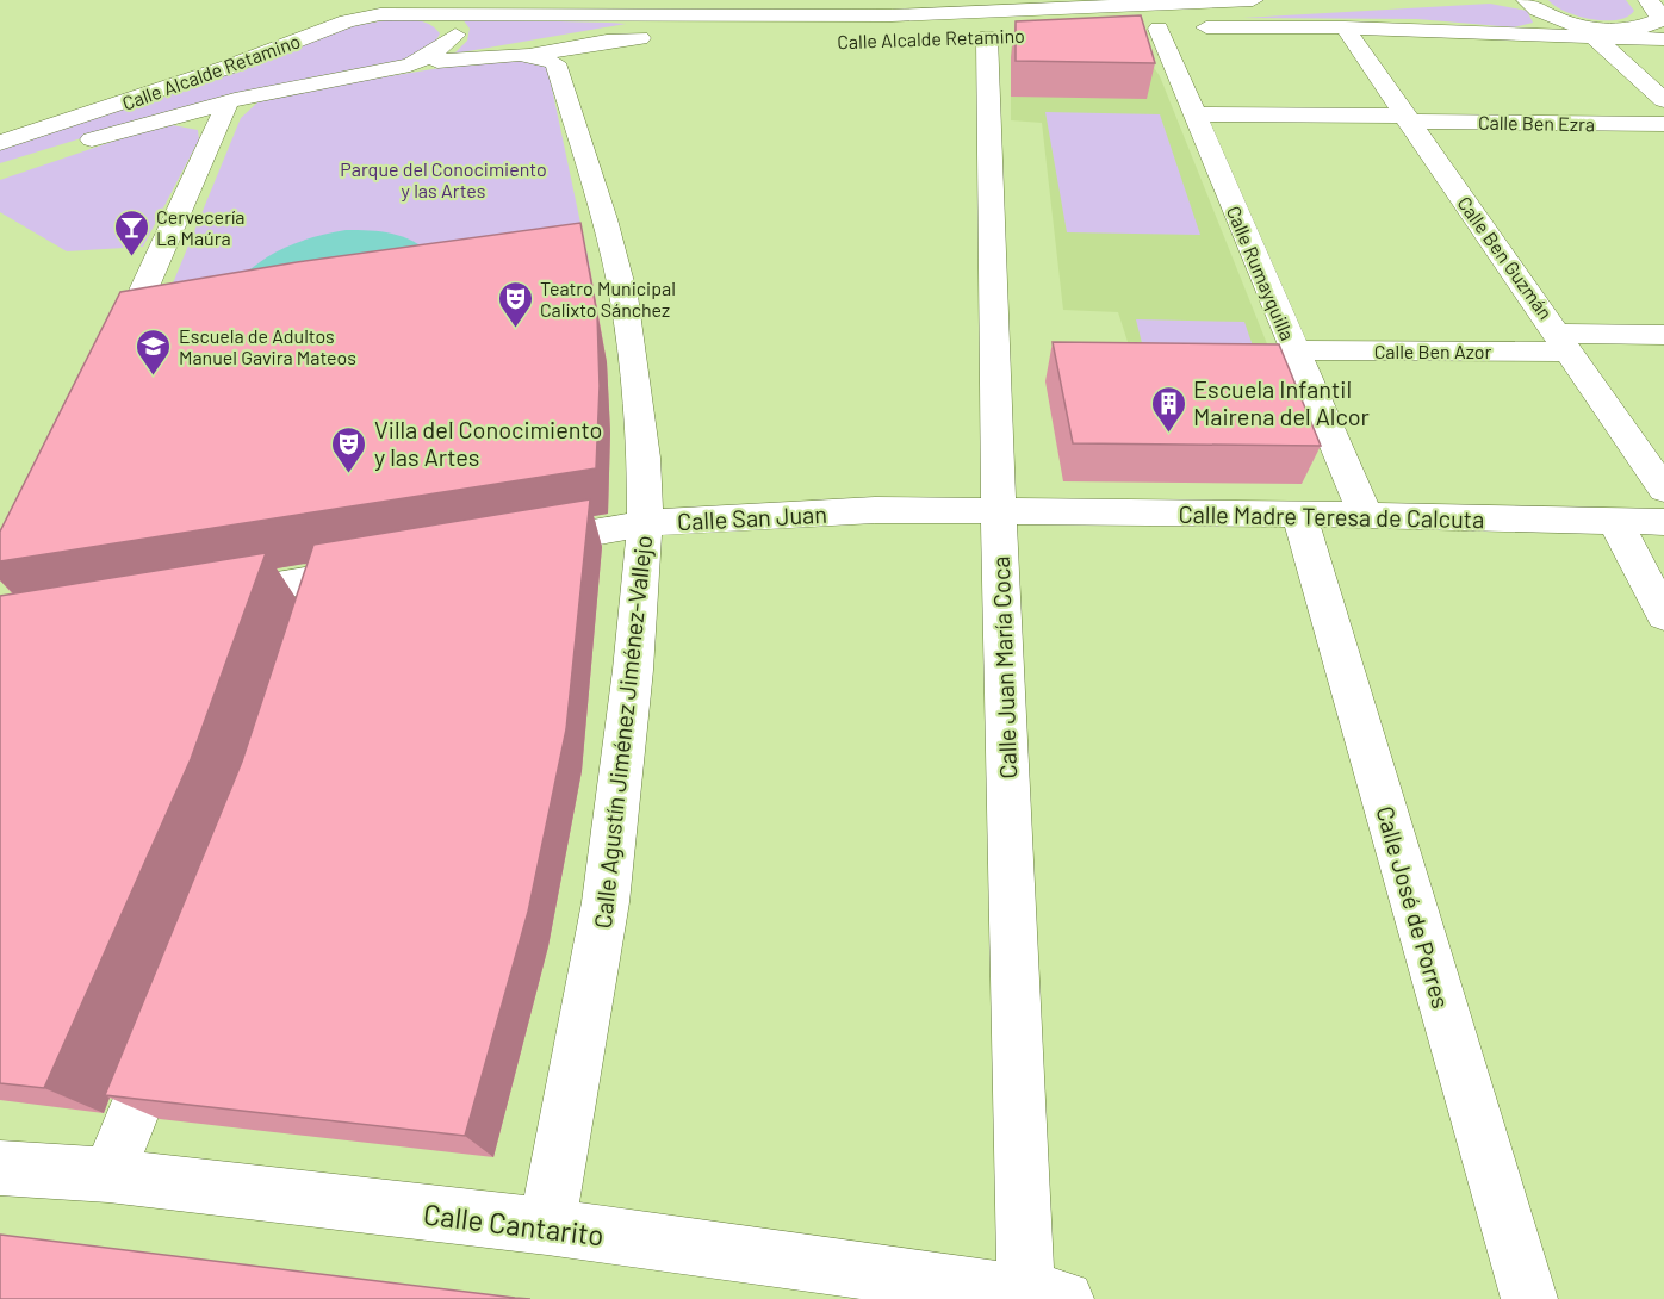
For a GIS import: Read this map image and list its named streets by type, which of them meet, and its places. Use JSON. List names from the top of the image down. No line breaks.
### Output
{"streets":{"street":["Calle Alcalde Retamino","Calle Ben Ezra","Calle Ben Guzmán","Calle Rumayquilla","Calle Ben Azor","Calle Madre Teresa de Calcuta","Calle San Juan","Calle Juan María Coca","Calle Agustín Jiménez Jiménez-Vallejo","Calle José de Porres","Calle Cantarito"]},"crossings":[["Calle Alcalde Retamino","Calle Agustín Jiménez Jiménez-Vallejo"],["Calle Ben Ezra","Calle Ben Guzmán"],["Calle Ben Ezra","Calle Rumayquilla"],["Calle Ben Guzmán","Calle Rumayquilla"],["Calle Ben Guzmán","Calle Ben Azor"],["Calle Rumayquilla","Calle Ben Azor"],["Calle Rumayquilla","Calle Madre Teresa de Calcuta"],["Calle Madre Teresa de Calcuta","Calle San Juan"],["Calle Madre Teresa de Calcuta","Calle Juan María Coca"],["Calle Madre Teresa de Calcuta","Calle José de Porres"],["Calle San Juan","Calle Juan María Coca"],["Calle San Juan","Calle Agustín Jiménez Jiménez-Vallejo"],["Calle Juan María Coca","Calle Cantarito"],["Calle Agustín Jiménez Jiménez-Vallejo","Calle Cantarito"]],"parks":["Parque del Conocimiento y las Artes"],"places":{"bar":["Cervecería La Maúra"],"theatre":["Teatro Municipal Calixto Sánchez","Villa del Conocimiento y las Artes"],"school or university":["Escuela de Adultos Manuel Gavira Mateos"],"building":["Escuela Infantil Mairena del Alcor"]}}
